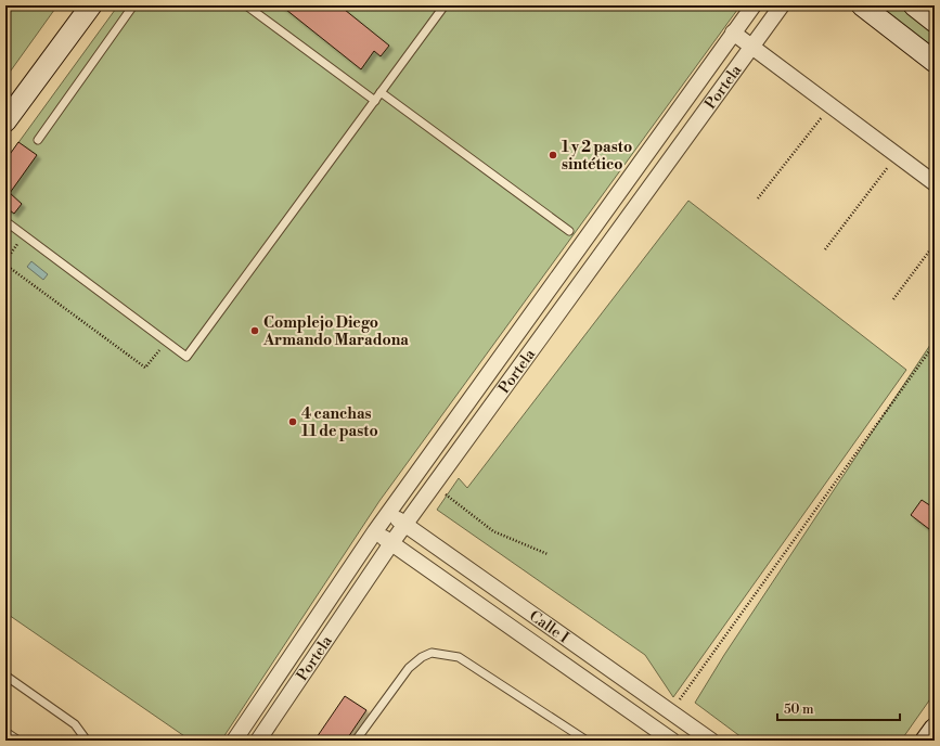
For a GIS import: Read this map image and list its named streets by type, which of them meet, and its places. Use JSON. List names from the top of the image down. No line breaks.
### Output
{"streets":{"street":["Portela","Calle I"]},"crossings":[["Portela","Calle I"]],"places":["1 y 2 pasto sintético","Complejo Diego Armando Maradona","4 canchas 11 de pasto"],"scale_bar":"50 m"}
